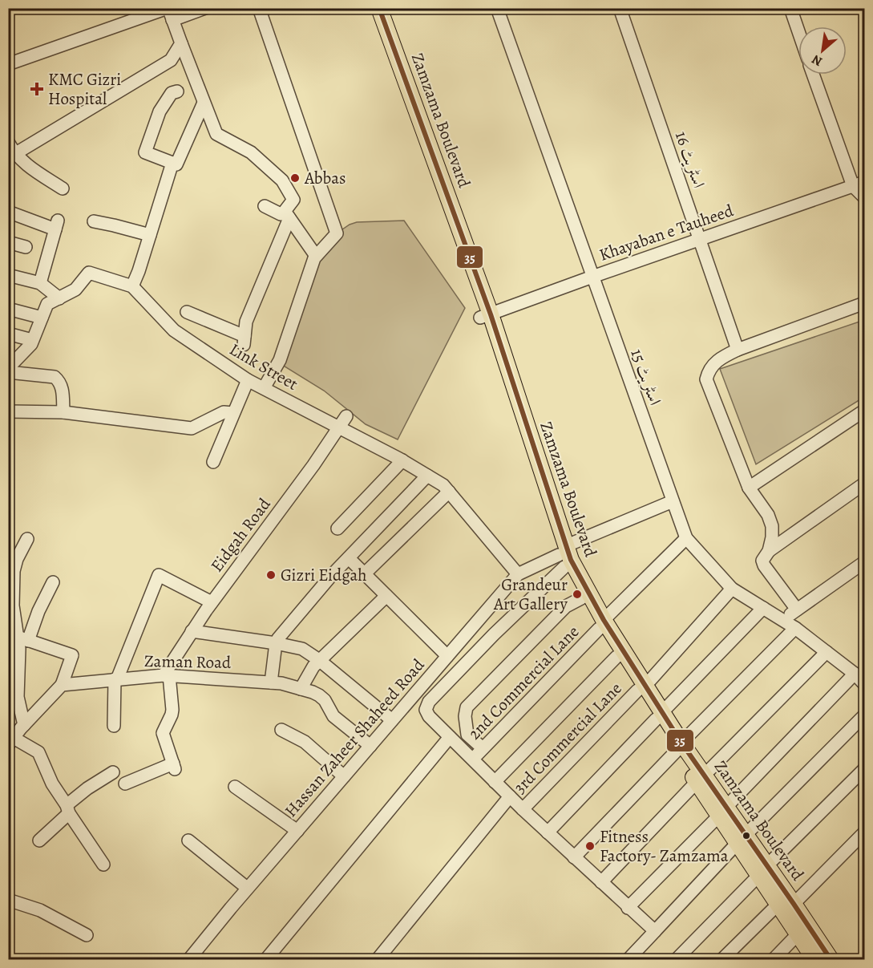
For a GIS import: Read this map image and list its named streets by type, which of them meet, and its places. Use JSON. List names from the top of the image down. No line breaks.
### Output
{"streets":{"main road":["Zamzama Boulevard"],"street":["اسٹریٹ 16","Khayaban e Tauheed","Link Street","اسٹریٹ 15","Eidgah Road","Zaman Road","2nd Commercial Lane","Hassan Zaheer Shaheed Road","3rd Commercial Lane"]},"crossings":[["Zamzama Boulevard","Khayaban e Tauheed"],["Zamzama Boulevard","2nd Commercial Lane"],["Zamzama Boulevard","Hassan Zaheer Shaheed Road"],["Zamzama Boulevard","3rd Commercial Lane"],["اسٹریٹ 16","Khayaban e Tauheed"],["Khayaban e Tauheed","اسٹریٹ 15"],["Link Street","Eidgah Road"],["Link Street","Hassan Zaheer Shaheed Road"],["اسٹریٹ 15","2nd Commercial Lane"],["اسٹریٹ 15","Hassan Zaheer Shaheed Road"],["اسٹریٹ 15","3rd Commercial Lane"],["Eidgah Road","Zaman Road"],["Zaman Road","Hassan Zaheer Shaheed Road"]],"places":{"health":["KMC Gizri Hospital"],"other":["Abbas","Gizri Eidgah","Grandeur Art Gallery","Fitness Factory- Zamzama"]},"lines":["transit line 35"],"north":"bottom left"}
